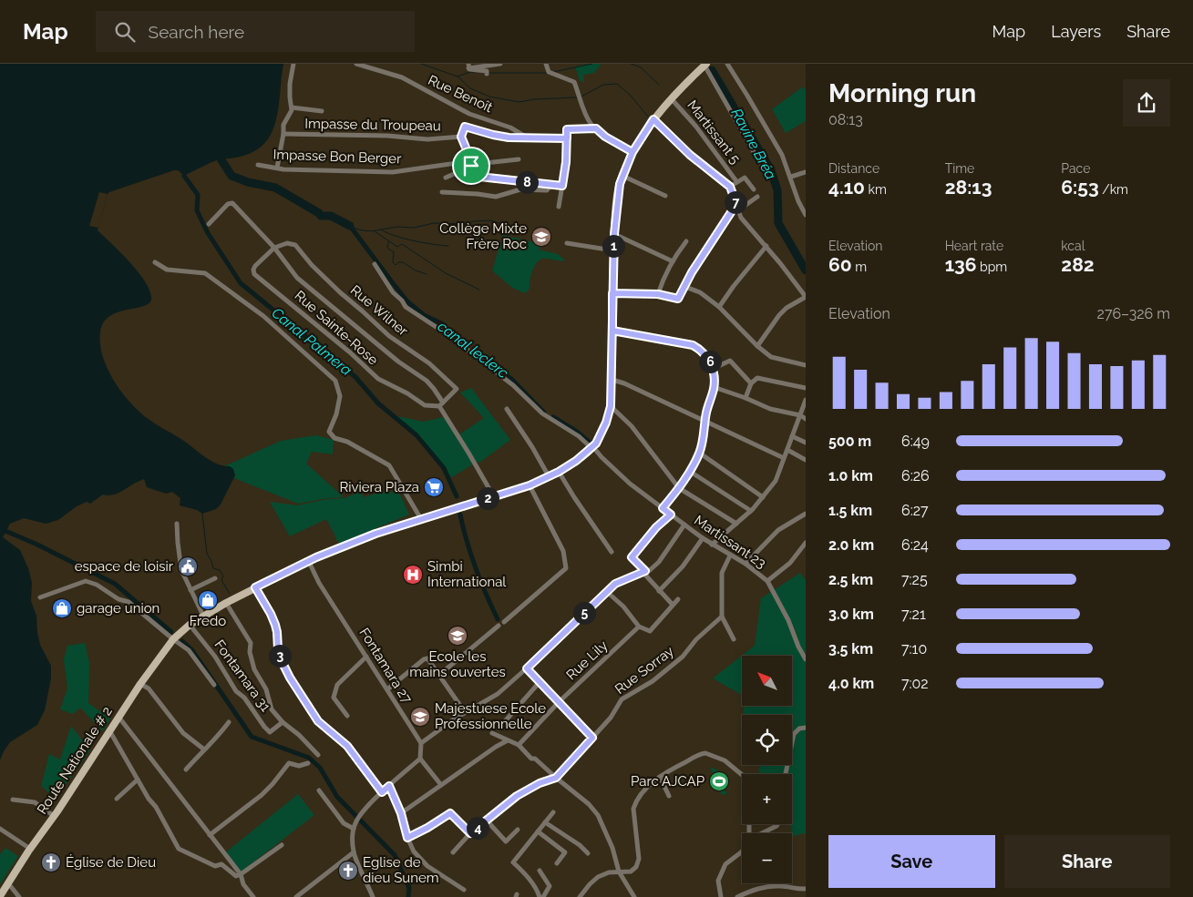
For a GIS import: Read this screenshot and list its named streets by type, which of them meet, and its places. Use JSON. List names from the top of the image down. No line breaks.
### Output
{"streets":{"main road":["Route Nationale # 2"],"street":["Rue Benoît","Impasse du Troupeau","Martissant 5","Impasse Bon Berger","Rue Wilner","Rue Sainte-Rose","Martissant 23","Rue Lily","Fontamara 27","Rue Sorray","Fontamara 31"]},"crossings":[["Rue Benoît","Impasse du Troupeau"],["Rue Wilner","Rue Sainte-Rose"],["Martissant 23","Route Nationale # 2"],["Fontamara 27","Route Nationale # 2"],["Fontamara 31","Route Nationale # 2"]],"water":["Ravine Bréa","Canal Palmera","canal leclerc"],"places":{"school or university":["Collège Mixte Frère Roc","Ecole les mains ouvertes","Majestuese Ecole Professionnelle"],"supermarket":["Riviera Plaza"],"public building":["espace de loisir"],"hospital":["Simbi International"],"shop":["Fredo","garage union"],"sports":["Parc AJCAP"],"church":["Église de Dieu","Eglise de dieu Sunem"]},"north":"top left","page":{"header":"Map","search":"Search here","nav":["Map","Layers","Share"],"heading":["Morning run","08:13"],"stats":[["Distance","4.10 km"],["Time","28:13"],["Pace","6:53 /km"],["Elevation","60 m"],["Heart rate","136 bpm"],["kcal","282"]],"pins":["8","7","1","6","2","5","3","4"],"chart":["Elevation","276–326 m"],"list":[{"name":"500 m","note":"6:49"},{"name":"1.0 km","note":"6:26"},{"name":"1.5 km","note":"6:27"},{"name":"2.0 km","note":"6:24"},{"name":"2.5 km","note":"7:25"},{"name":"3.0 km","note":"7:21"},{"name":"3.5 km","note":"7:10"},{"name":"4.0 km","note":"7:02"}],"map_buttons":["+","−"],"buttons":["Save","Share"]}}
